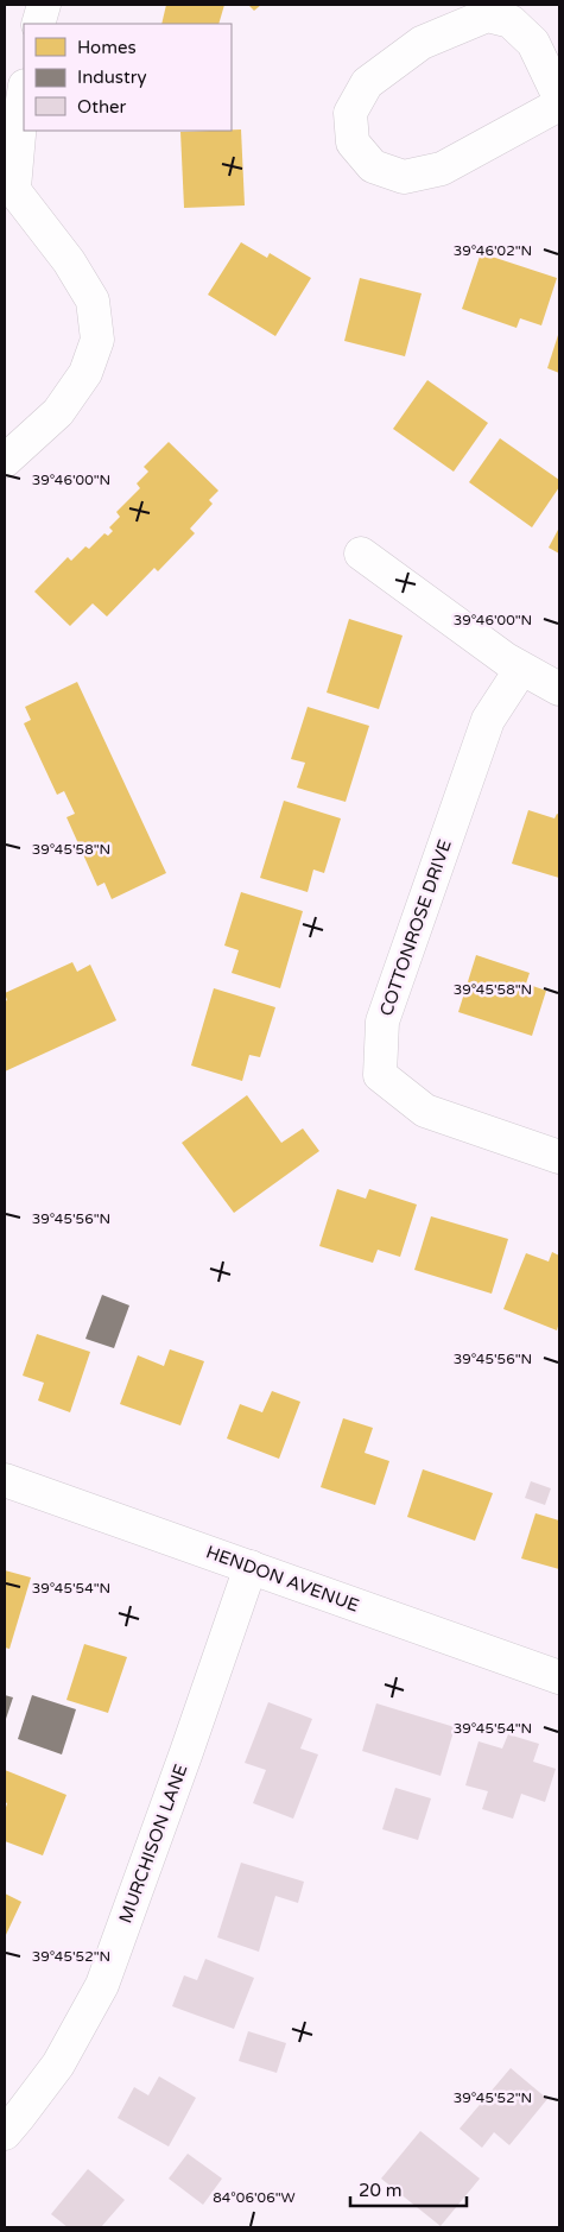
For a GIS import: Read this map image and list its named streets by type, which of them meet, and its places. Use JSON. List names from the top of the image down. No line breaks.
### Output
{"streets":{"street":["COTTONROSE DRIVE","HENDON AVENUE","MURCHISON LANE"]},"crossings":[["HENDON AVENUE","MURCHISON LANE"]],"legend":["Homes","Industry","Other"],"scale_bar":"20 m","coordinates":["39°46'02\"N","39°46'00\"N","39°45'58\"N","39°45'56\"N","39°45'54\"N","39°45'52\"N","84°06'06\"W"]}
